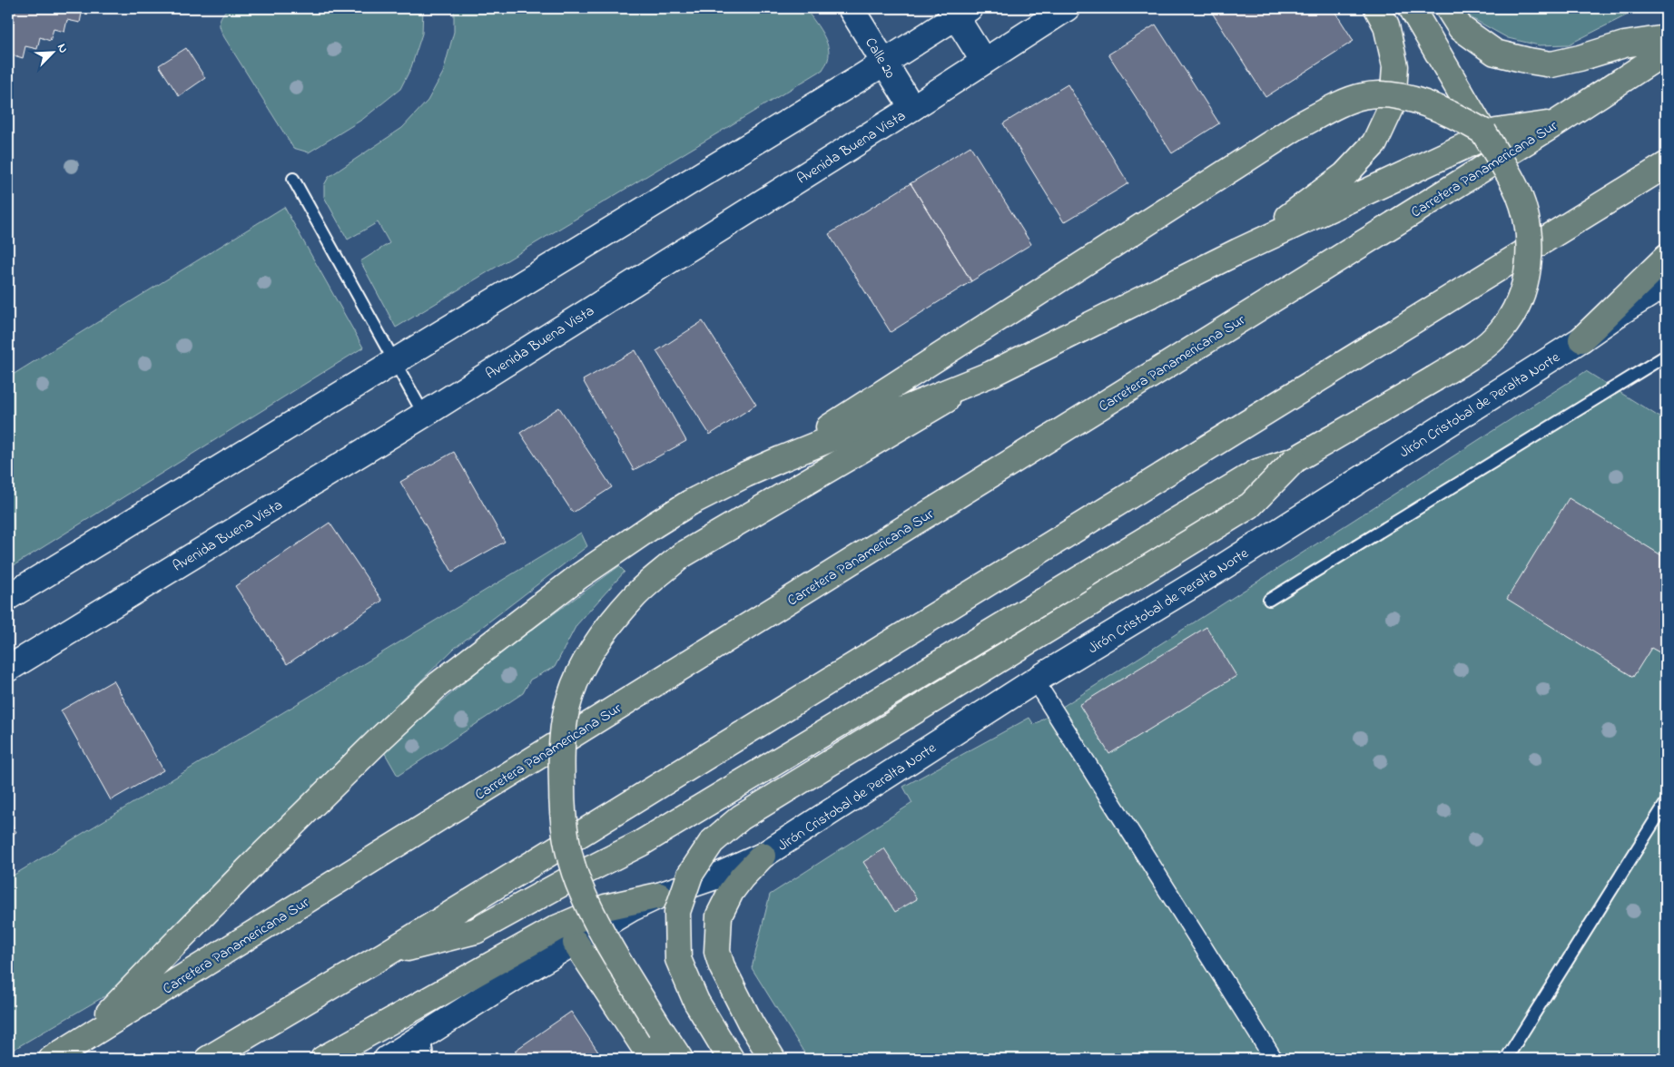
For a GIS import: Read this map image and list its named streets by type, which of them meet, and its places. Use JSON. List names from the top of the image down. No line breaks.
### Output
{"streets":{"main road":["Calle 20","Avenida Buena Vista","Carretera Panamericana Sur","Jirón Cristobal de Peralta Norte"]},"crossings":[["Calle 20","Avenida Buena Vista"]],"north":"top right"}
